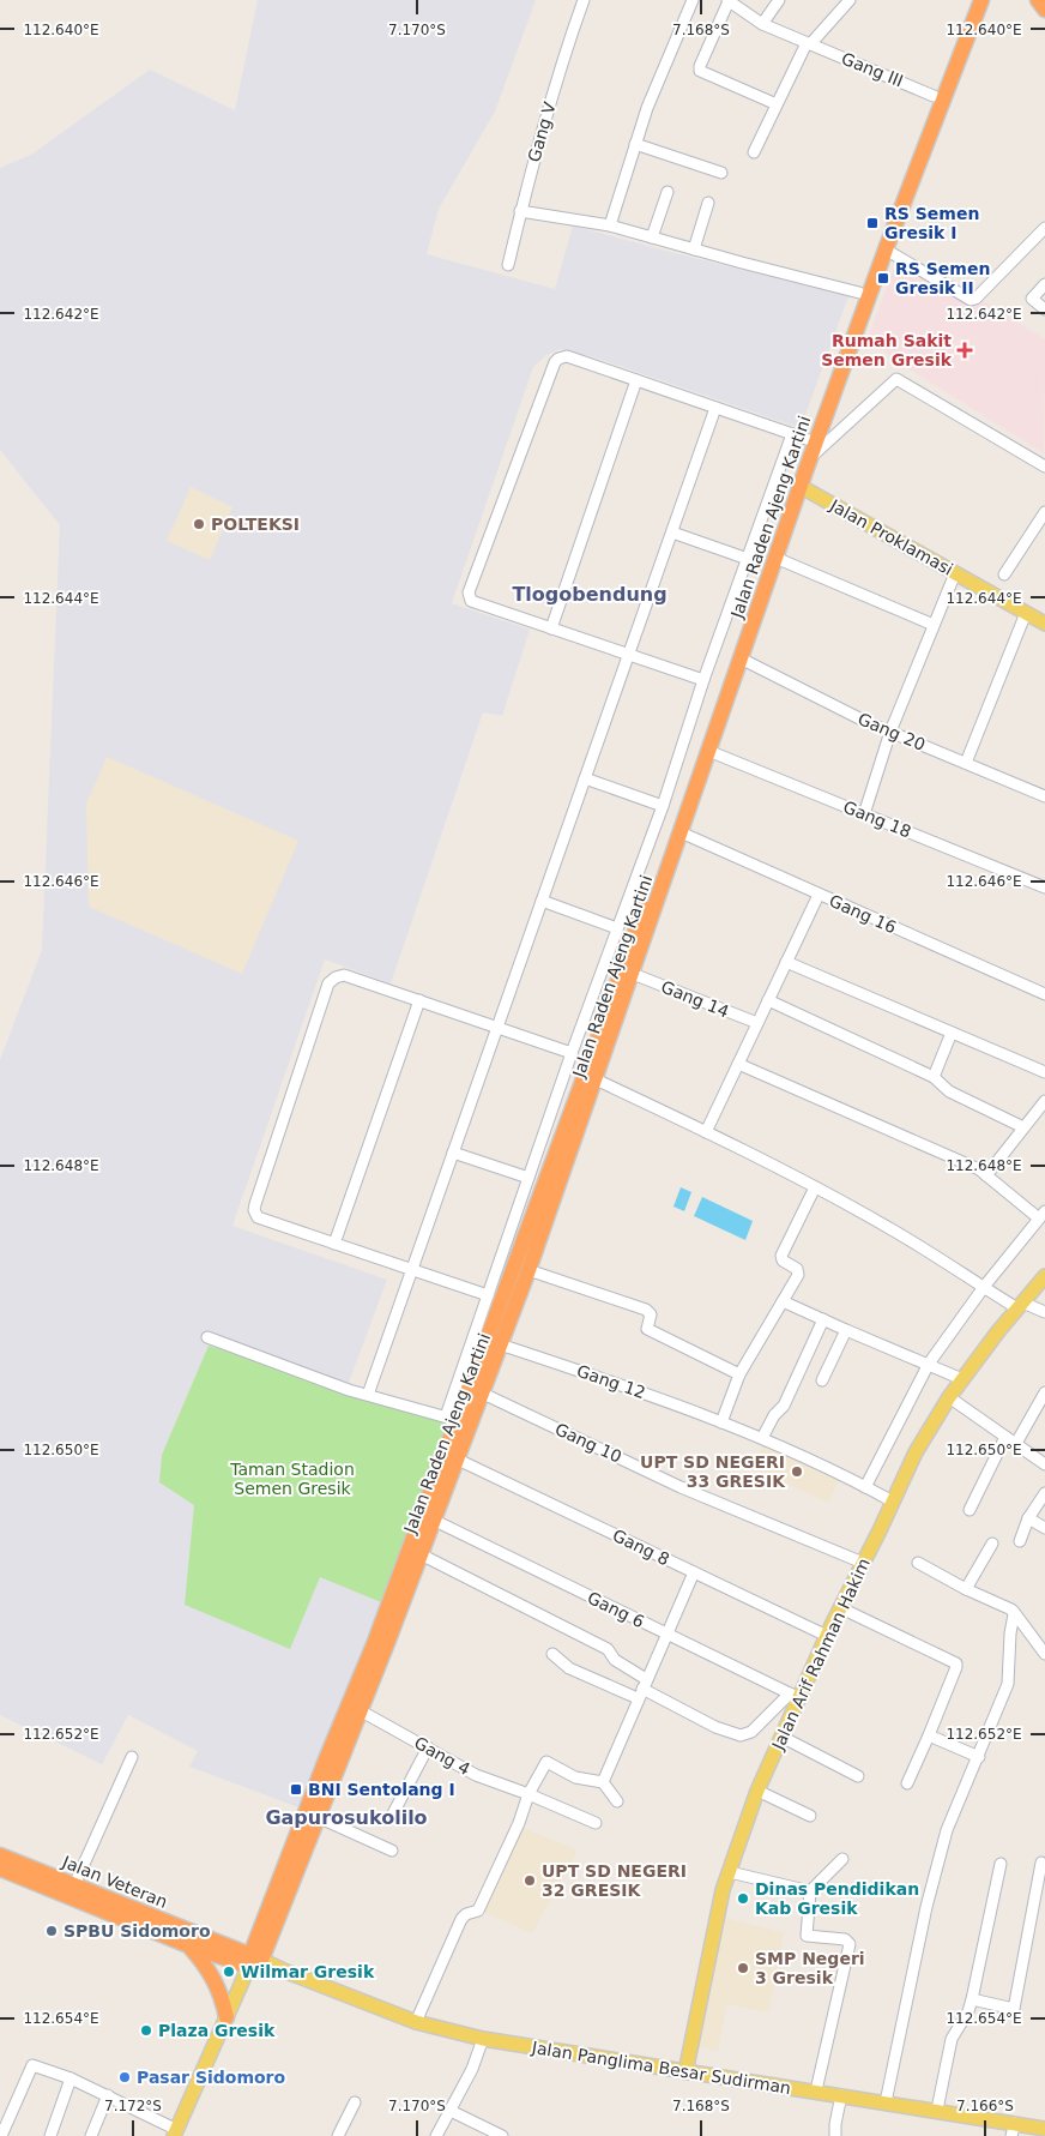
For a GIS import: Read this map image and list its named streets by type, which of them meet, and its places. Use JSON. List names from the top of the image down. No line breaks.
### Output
{"streets":{"highway":["Jalan Raden Ajeng Kartini","Jalan Veteran"],"main road":["Jalan Proklamasi","Jalan Arif Rahman Hakim","Jalan Panglima Besar Sudirman"],"street":["Gang III","Gang V","Gang 20","Gang 18","Gang 16","Gang 14","Gang 12","Gang 10","Gang 8","Gang 6","Gang 4"]},"crossings":[["Gang III","Jalan Raden Ajeng Kartini"],["Jalan Raden Ajeng Kartini","Jalan Proklamasi"],["Jalan Raden Ajeng Kartini","Gang 20"],["Jalan Raden Ajeng Kartini","Gang 18"],["Jalan Raden Ajeng Kartini","Gang 16"],["Jalan Raden Ajeng Kartini","Gang 14"],["Jalan Raden Ajeng Kartini","Gang 12"],["Jalan Raden Ajeng Kartini","Gang 10"],["Jalan Raden Ajeng Kartini","Gang 8"],["Jalan Raden Ajeng Kartini","Gang 6"],["Jalan Raden Ajeng Kartini","Gang 4"],["Jalan Raden Ajeng Kartini","Jalan Veteran"],["Jalan Raden Ajeng Kartini","Jalan Panglima Besar Sudirman"],["Gang 12","Jalan Arif Rahman Hakim"],["Gang 10","Jalan Arif Rahman Hakim"],["Gang 8","Jalan Arif Rahman Hakim"],["Gang 6","Jalan Arif Rahman Hakim"],["Jalan Arif Rahman Hakim","Jalan Panglima Besar Sudirman"],["Jalan Veteran","Jalan Panglima Besar Sudirman"]],"districts":["Tlogobendung","Gapurosukolilo"],"parks":["Taman Stadion Semen Gresik"],"places":{"transit":["RS Semen Gresik I","RS Semen Gresik II","BNI Sentolang I"],"health":["Rumah Sakit Semen Gresik"],"other":["POLTEKSI","UPT SD NEGERI 33 GRESIK","UPT SD NEGERI 32 GRESIK","Dinas Pendidikan Kab Gresik","SPBU Sidomoro","SMP Negeri 3 Gresik","Wilmar Gresik","Plaza Gresik","Pasar Sidomoro"]},"coordinates":["112.640°E","7.170°S","7.168°S","112.642°E","112.644°E","112.646°E","112.648°E","112.650°E","112.652°E","112.654°E","7.172°S","7.166°S"]}
